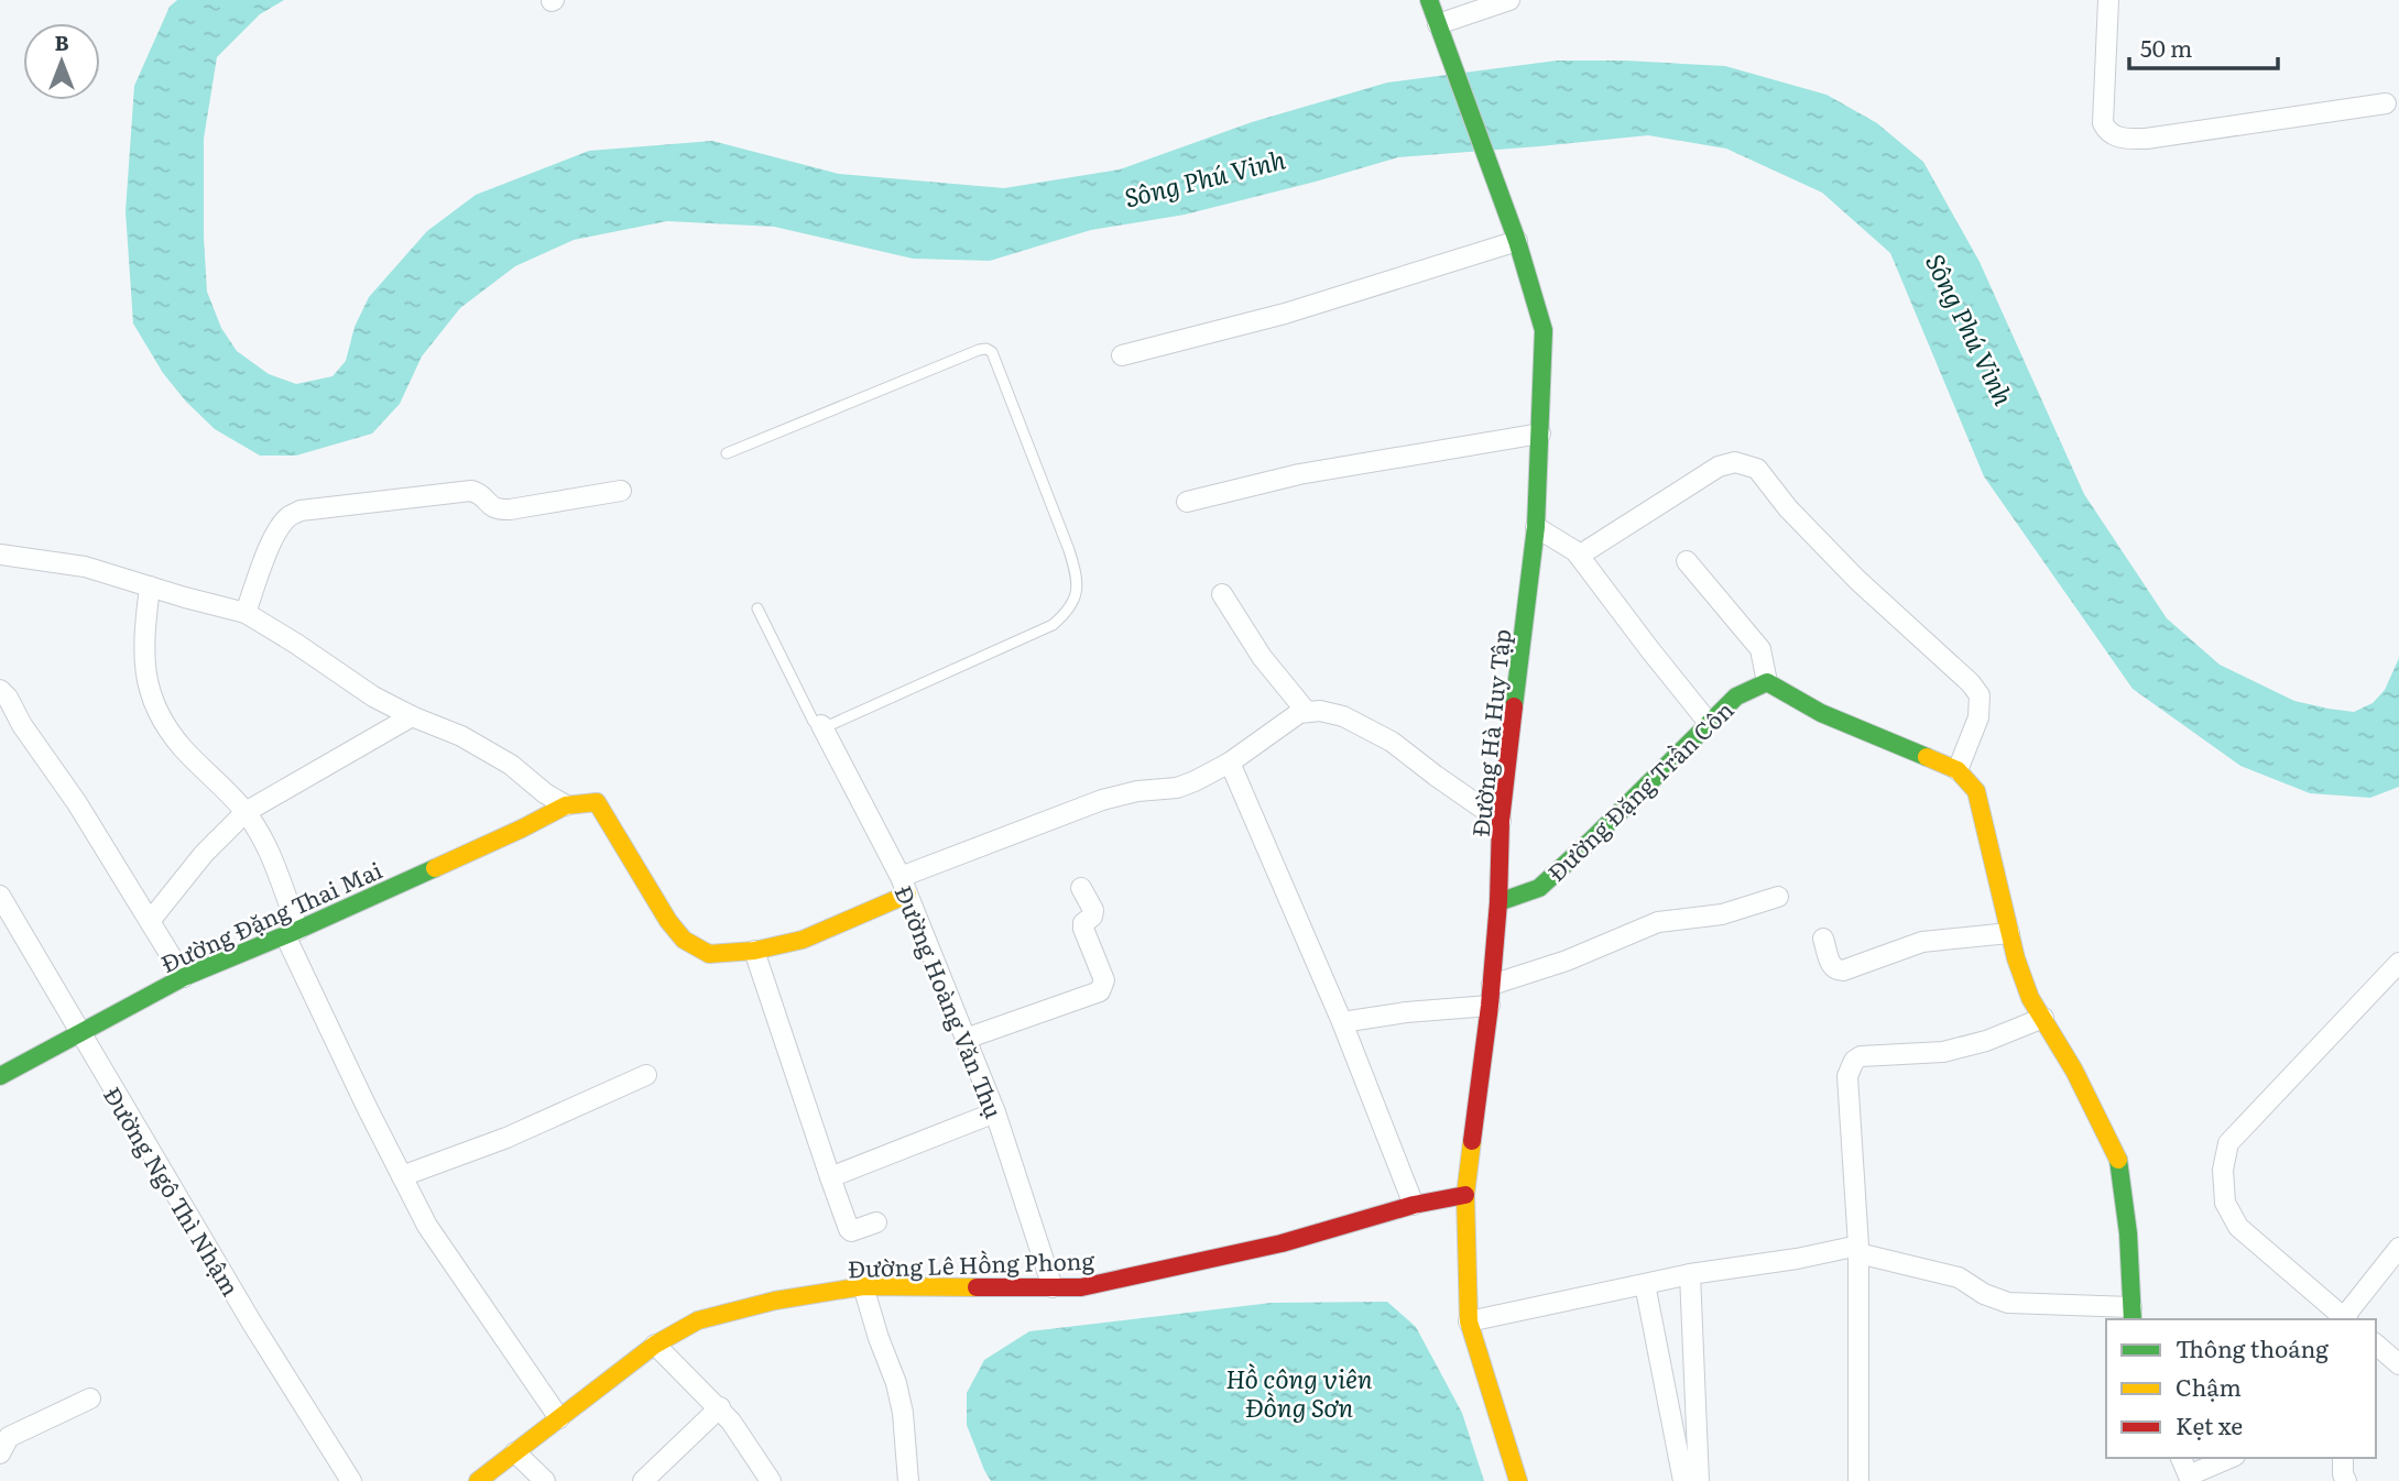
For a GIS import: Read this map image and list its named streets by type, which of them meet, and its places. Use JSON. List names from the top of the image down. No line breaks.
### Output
{"streets":{"main road":["Đường Hà Huy Tập","Đường Đặng Trần Côn","Đường Đặng Thai Mai","Đường Lê Hồng Phong"],"street":["Đường Hoàng Văn Thụ","Đường Ngô Thì Nhậm"]},"crossings":[["Đường Hà Huy Tập","Đường Đặng Trần Côn"],["Đường Hà Huy Tập","Đường Lê Hồng Phong"],["Đường Đặng Thai Mai","Đường Ngô Thì Nhậm"],["Đường Hoàng Văn Thụ","Đường Lê Hồng Phong"]],"water":["Sông Phú Vinh","Hồ công viên Đồng Sơn"],"legend":["Thông thoáng","Chậm","Kẹt xe"],"scale_bar":"50 m","north":"top"}
